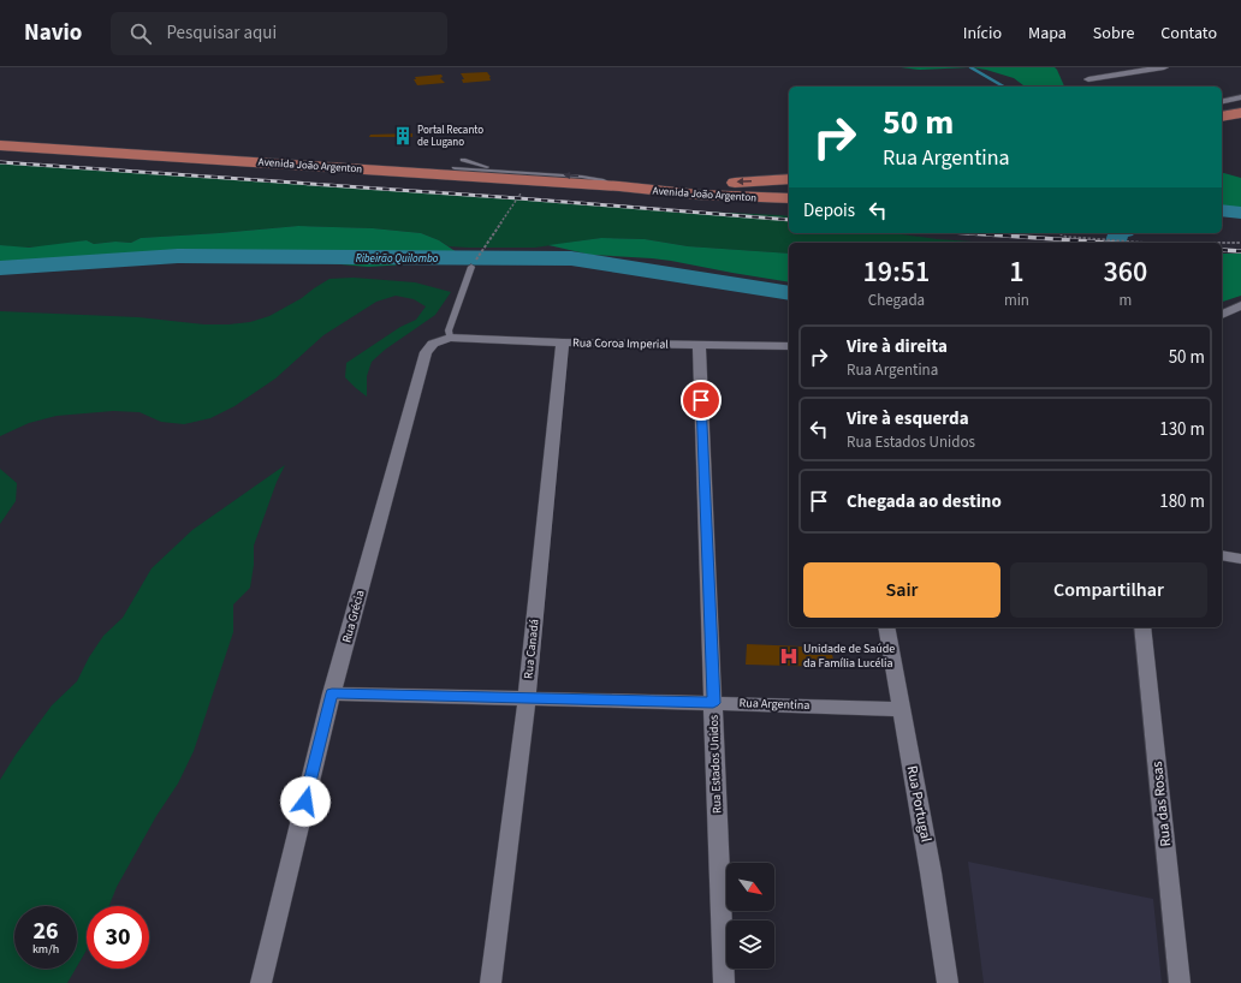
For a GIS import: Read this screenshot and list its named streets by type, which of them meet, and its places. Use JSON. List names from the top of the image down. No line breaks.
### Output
{"streets":{"main road":["Avenida João Argenton"],"street":["Rua Coroa Imperial","Rua Grécia","Rua Canadá","Rua Argentina","Rua Estados Unidos","Rua Portugal","Rua das Rosas"]},"crossings":[["Rua Coroa Imperial","Rua Grécia"],["Rua Coroa Imperial","Rua Canadá"],["Rua Coroa Imperial","Rua Estados Unidos"],["Rua Grécia","Rua Argentina"],["Rua Canadá","Rua Argentina"],["Rua Argentina","Rua Estados Unidos"],["Rua Argentina","Rua Portugal"]],"water":["Ribeirão Quilombo"],"places":{"building":["Portal Recanto de Lugano"],"hospital":["Unidade de Saúde da Família Lucélia"]},"north":"bottom right","page":{"header":"Navio","search":"Pesquisar aqui","nav":["Início","Mapa","Sobre","Contato"],"turn":["50 m","Rua Argentina"],"then":"Depois","eta":["19:51","Chegada","1","min","360","m"],"list":[{"name":"Vire à direita","note":"Rua Argentina","value":"50 m"},{"name":"Vire à esquerda","note":"Rua Estados Unidos","value":"130 m"},{"name":"Chegada ao destino","value":"180 m"}],"buttons":["Sair","Compartilhar"],"speed":"26 km/h","limit":"30"}}
